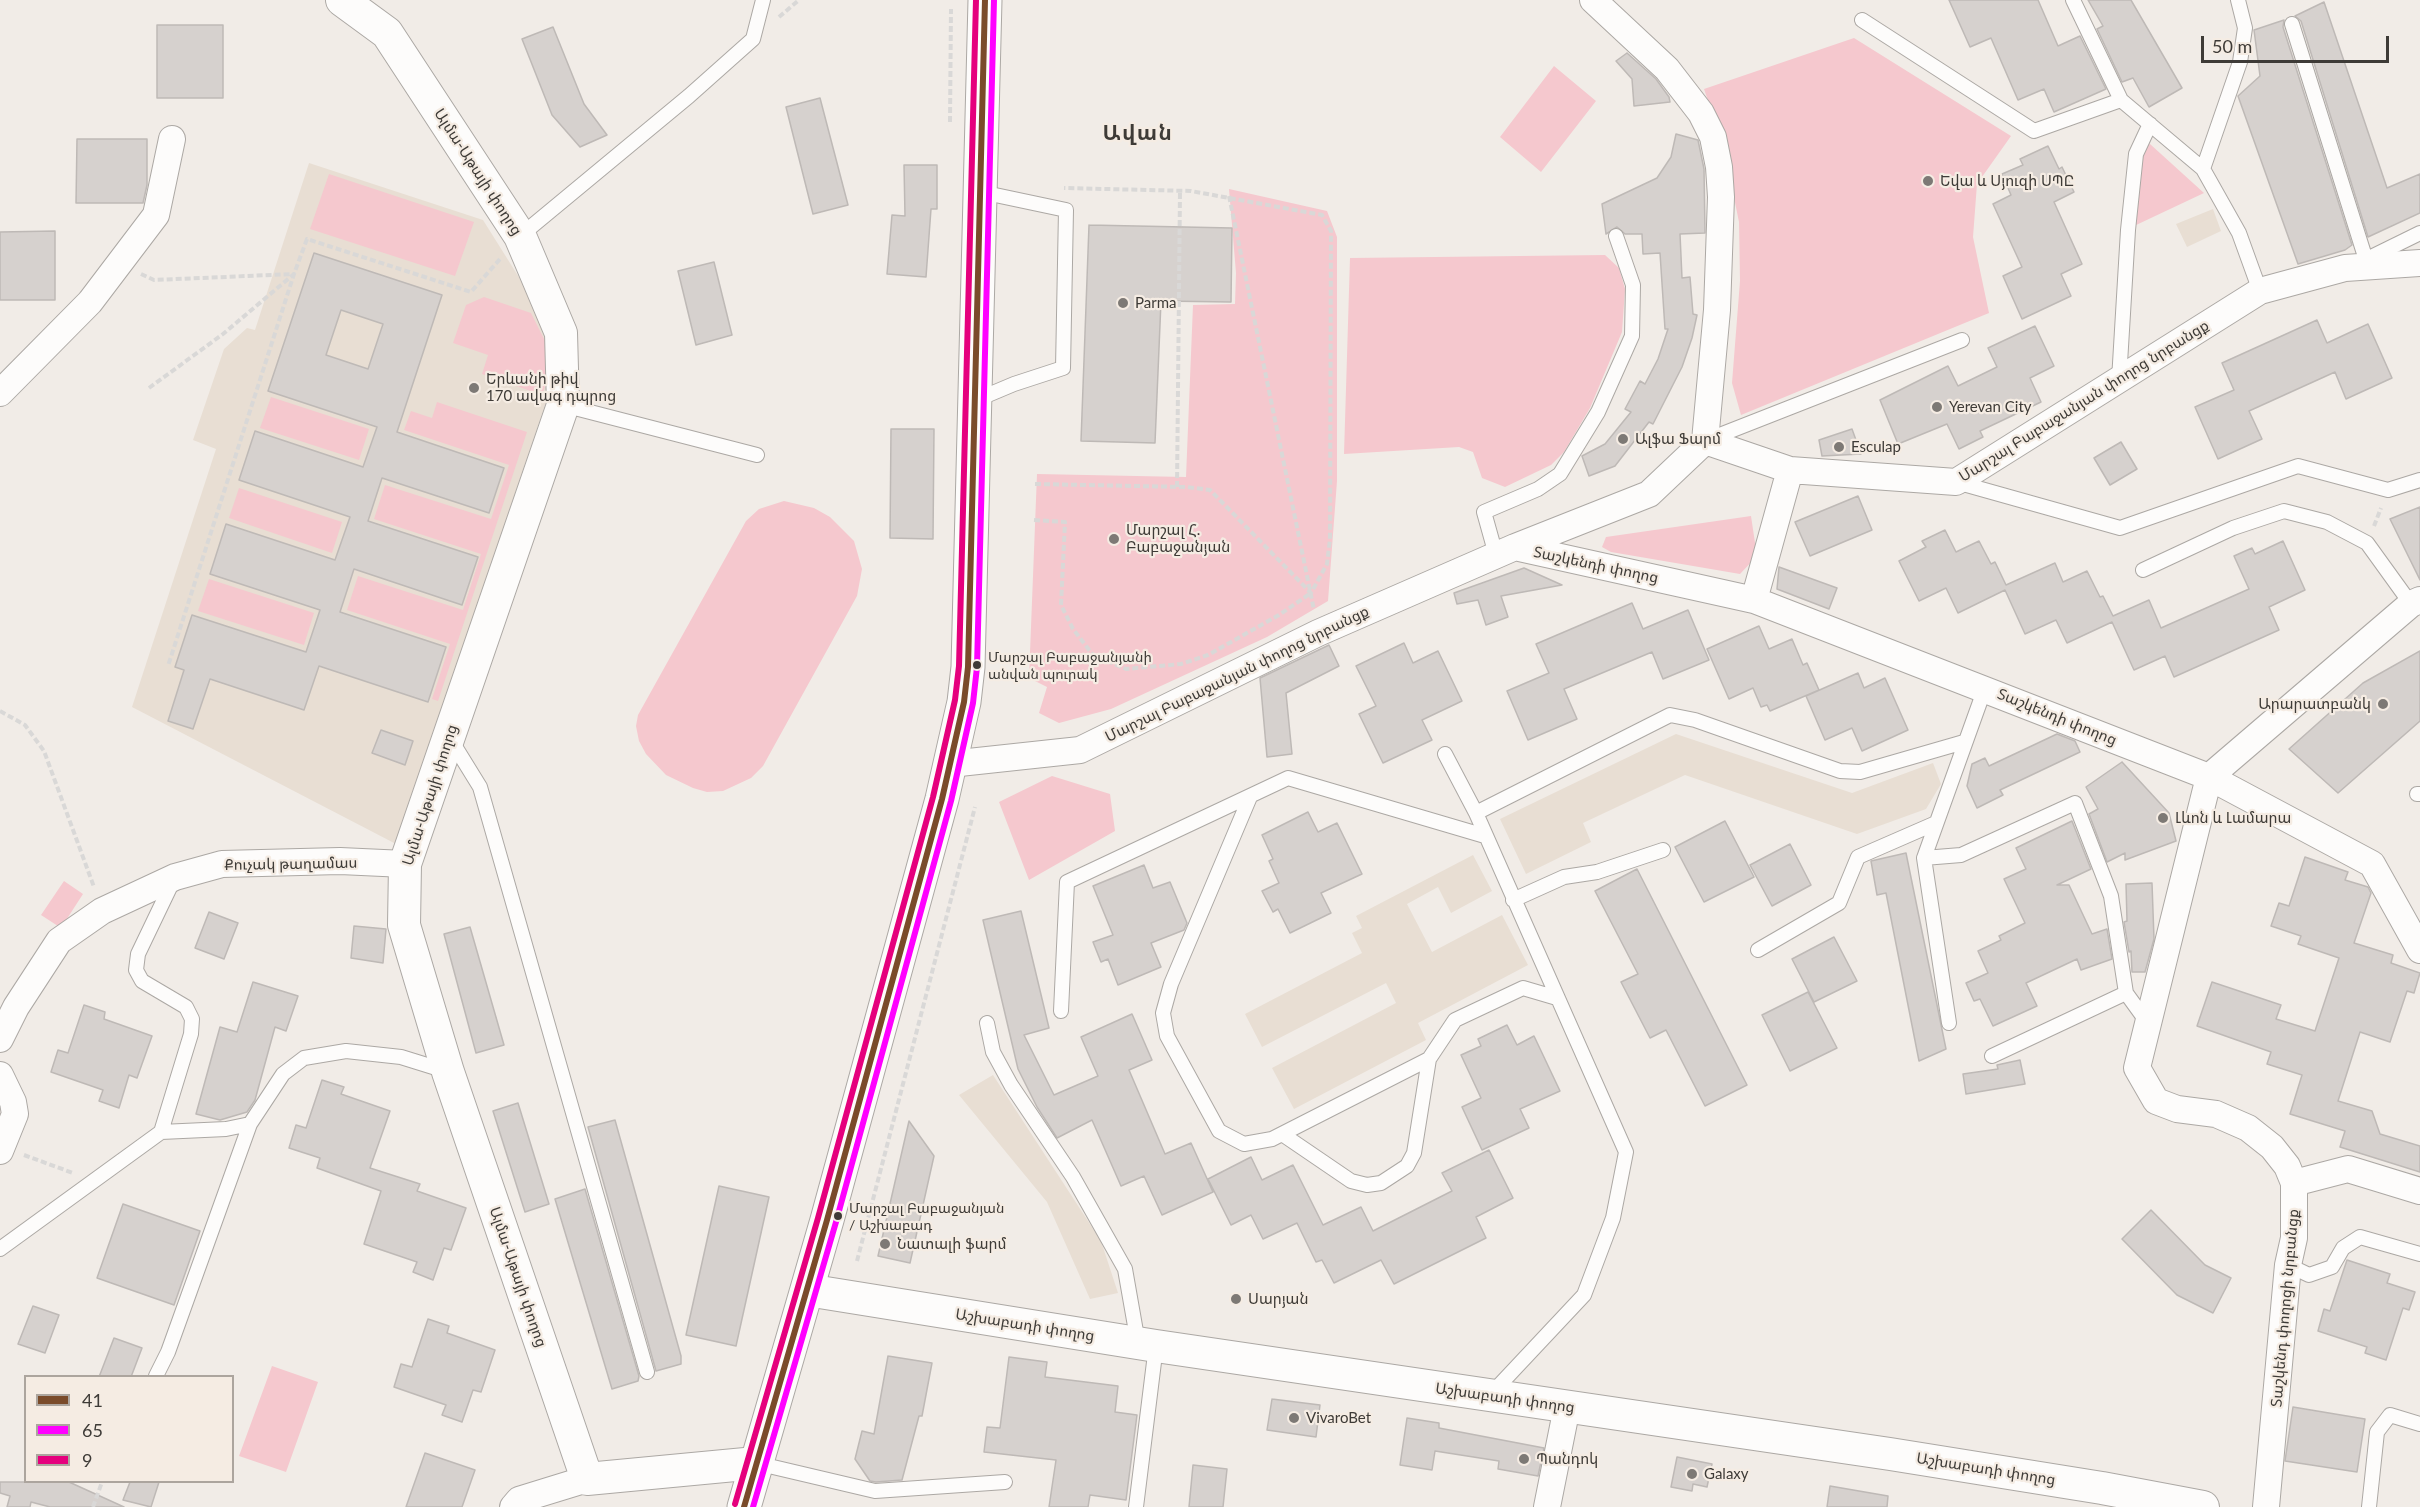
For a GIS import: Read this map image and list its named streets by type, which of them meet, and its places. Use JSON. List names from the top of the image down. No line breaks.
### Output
{"streets":{"street":["Ալմա-Աթայի փողոց","Մարշալ Բաբաջանյան փողոց նրբանցք","Տաշկենդի փողոց","Քուչակ թաղամաս","Տաշկենդ փողոցի նրբանցք","Աշխաբադի փողոց"]},"crossings":[["Ալմա-Աթայի փողոց","Քուչակ թաղամաս"],["Մարշալ Բաբաջանյան փողոց նրբանցք","Տաշկենդի փողոց"],["Տաշկենդի փողոց","Տաշկենդ փողոցի նրբանցք"]],"districts":["Ավան"],"places":["Եվա և Սյուզի ՍՊԸ","Parma","Երևանի թիվ 170 ավագ դպրոց","Yerevan City","Ալֆա Ֆարմ","Esculap","Մարշալ Հ. Բաբաջանյան","Մարշալ Բաբաջանյանի անվան պուրակ","Արարատբանկ","Լևոն և Լամարա","Մարշալ Բաբաջանյան / Աշխաբադ","Նատալի ֆարմ","Սարյան","VivaroBet","Պանդոկ","Galaxy"],"lines":["transit line 41","transit line 65","transit line 9"],"legend":["41","65","9"],"scale_bar":"50 m"}
